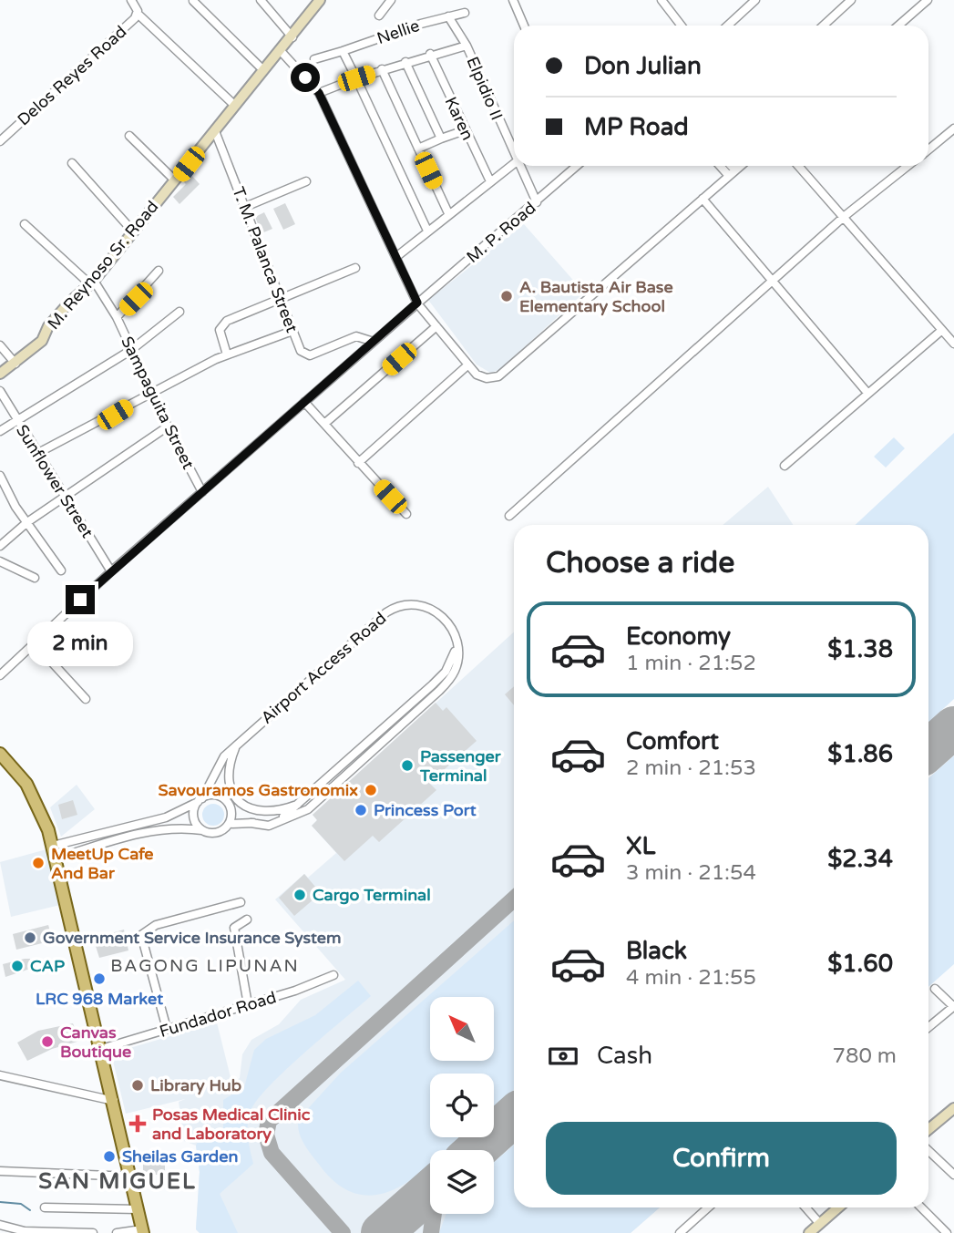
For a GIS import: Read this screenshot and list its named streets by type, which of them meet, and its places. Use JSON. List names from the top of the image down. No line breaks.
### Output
{"streets":{"street":["Nellie","Delos Reyes Road","Elpidio II","Karen","M. P. Road","T. M. Palanca Street","M. Reynoso Sr. Road","Sampaguita Street","Sunflower Street","Airport Access Road","Fundador Road"]},"crossings":[["Nellie","Elpidio II"],["Elpidio II","M. P. Road"],["M. P. Road","T. M. Palanca Street"],["M. P. Road","Sampaguita Street"],["M. P. Road","Sunflower Street"],["T. M. Palanca Street","M. Reynoso Sr. Road"],["M. Reynoso Sr. Road","Sampaguita Street"]],"districts":["BAGONG LIPUNAN","SAN MIGUEL"],"places":{"other":["A. Bautista Air Base Elementary School","Passenger Terminal","Savouramos Gastronomix","Princess Port","MeetUp Cafe And Bar","Cargo Terminal","Government Service Insurance System","CAP","LRC 968 Market","Canvas Boutique","Library Hub","Sheilas Garden"],"health":["Posas Medical Clinic and Laboratory"]},"north":"top left","page":{"banner":["Don Julian","MP Road"],"heading":"Choose a ride","list":[{"name":"Economy","note":"1 min · 21:52","value":"$1.38"},{"name":"Comfort","note":"2 min · 21:53","value":"$1.86"},{"name":"XL","note":"3 min · 21:54","value":"$2.34"},{"name":"Black","note":"4 min · 21:55","value":"$1.60"}],"bubble":"2 min","pay":["Cash","780 m"],"buttons":"Confirm"}}
